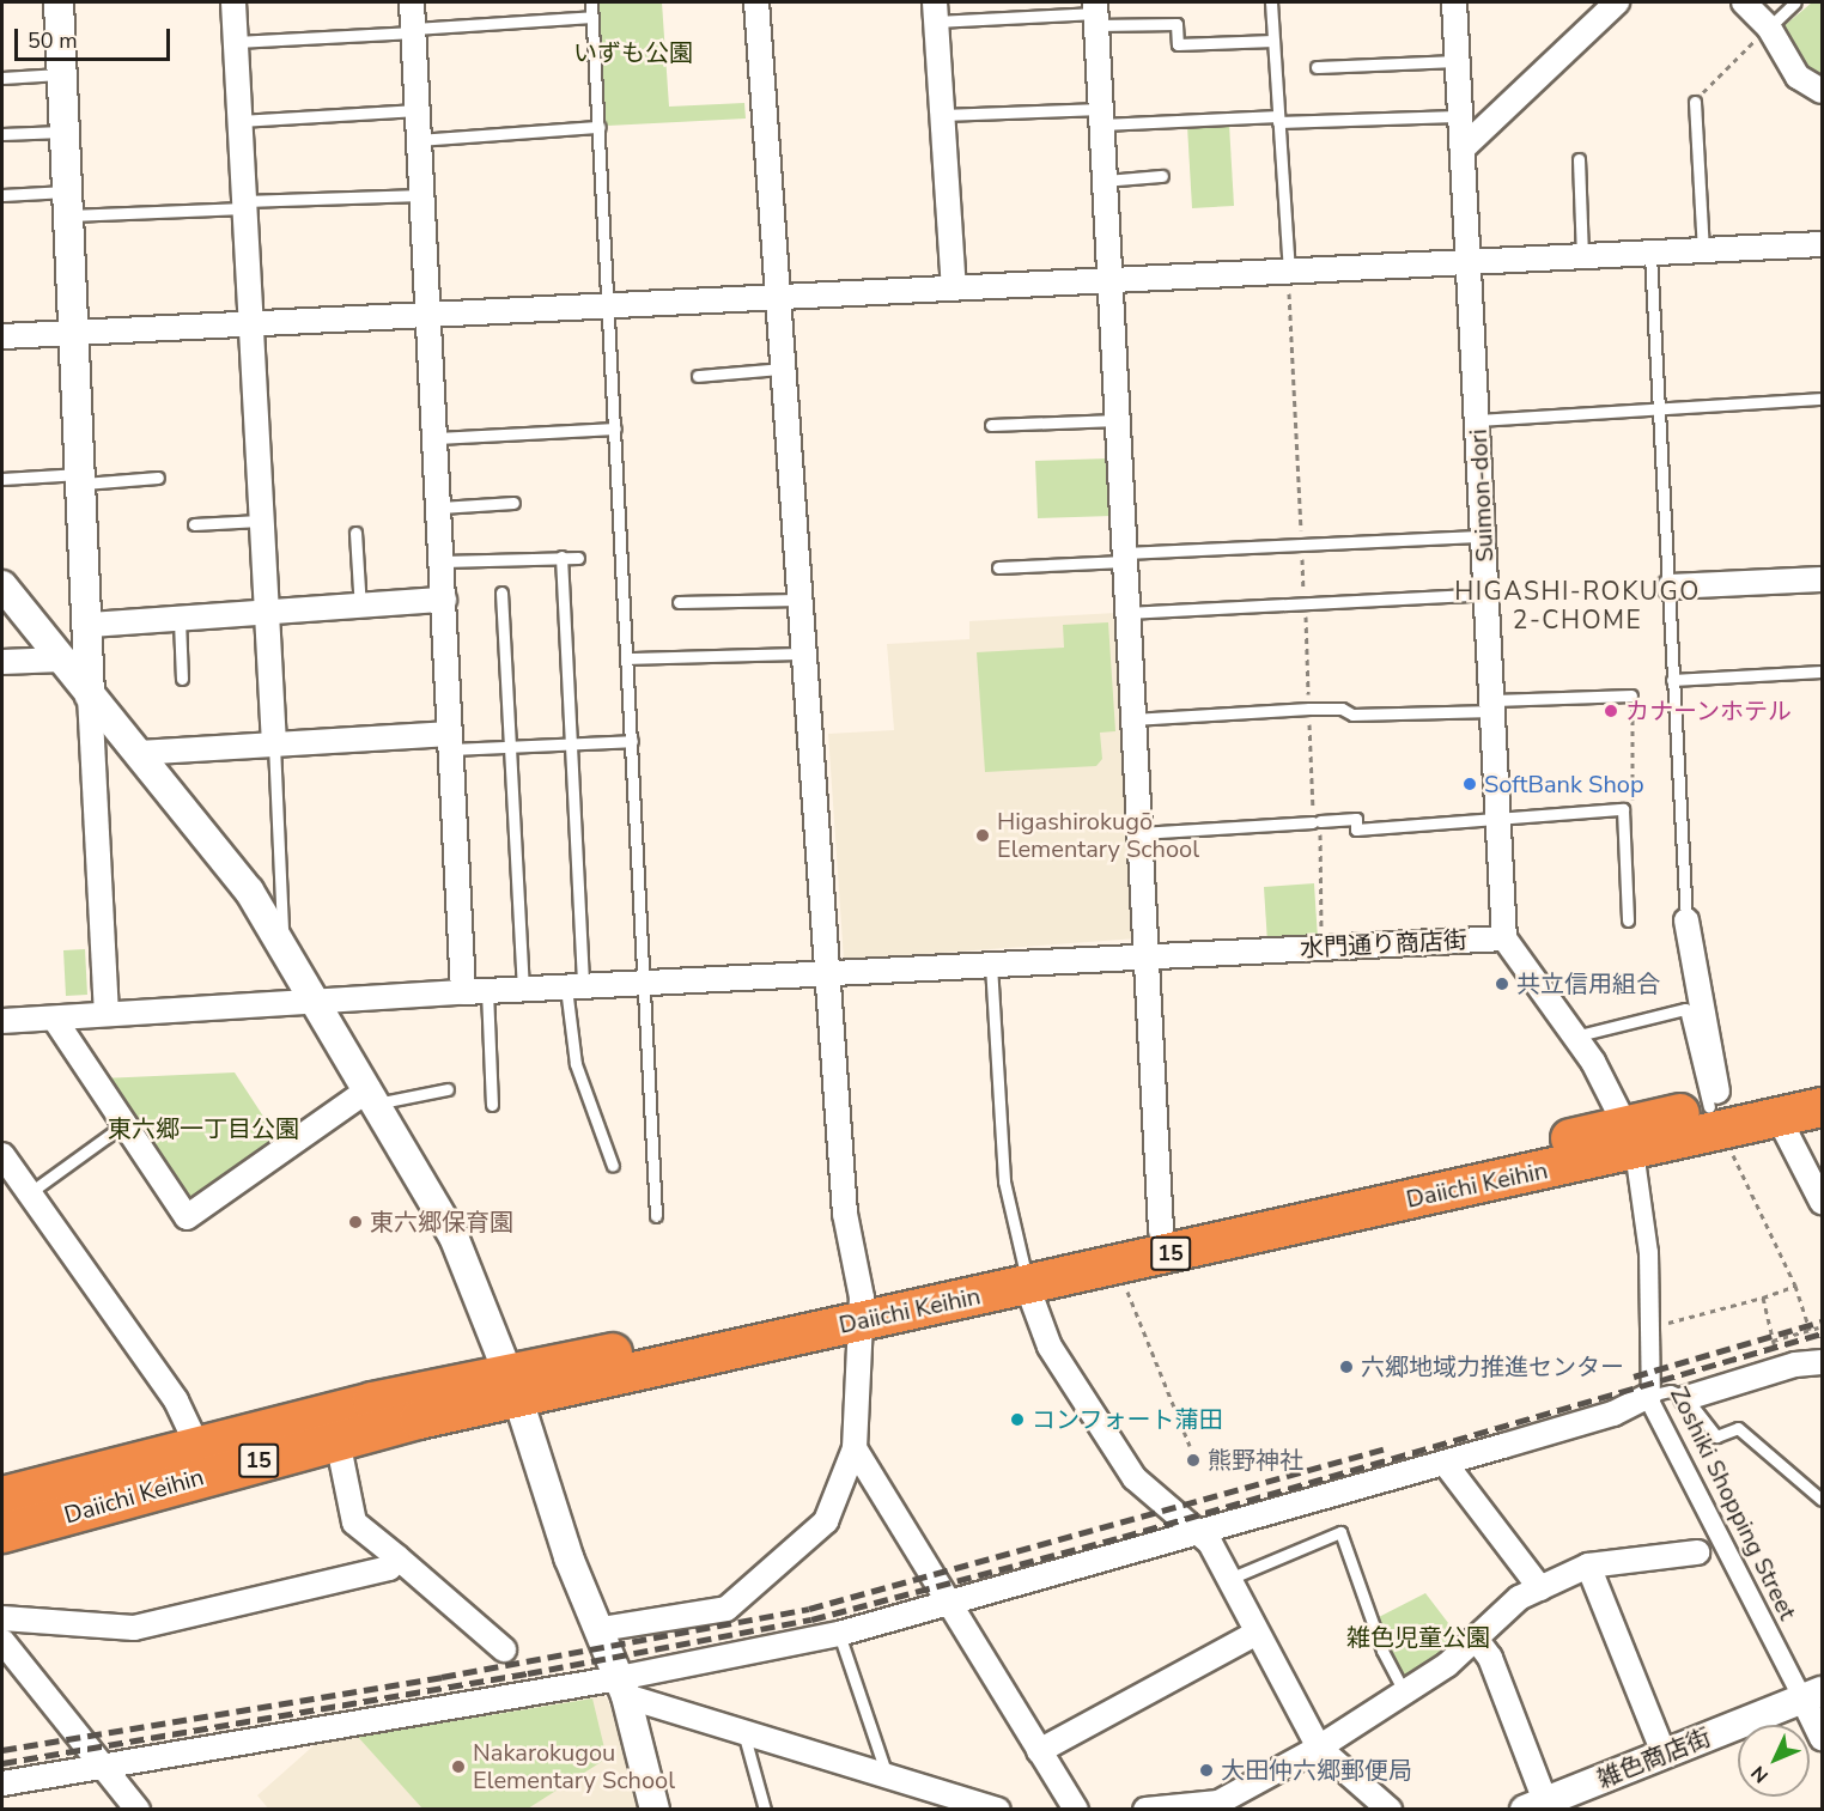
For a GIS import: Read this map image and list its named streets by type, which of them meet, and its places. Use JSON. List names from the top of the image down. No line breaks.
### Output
{"streets":{"highway":["Daiichi Keihin","15"],"street":["Suimon-dori","水門通り商店街","Zoshiki Shopping Street","雑色商店街"]},"crossings":[["Suimon-dori","水門通り商店街"],["Daiichi Keihin","Zoshiki Shopping Street"],["Zoshiki Shopping Street","雑色商店街"]],"districts":["HIGASHI-ROKUGO 2-CHOME"],"parks":["いずも公園","東六郷一丁目公園","雑色児童公園"],"places":["カナーンホテル","SoftBank Shop","Higashirokugō Elementary School","共立信用組合","東六郷保育園","六郷地域力推進センター","コンフォート蒲田","熊野神社","Nakarokugou Elementary School","大田仲六郷郵便局"],"scale_bar":"50 m","north":"bottom left"}
